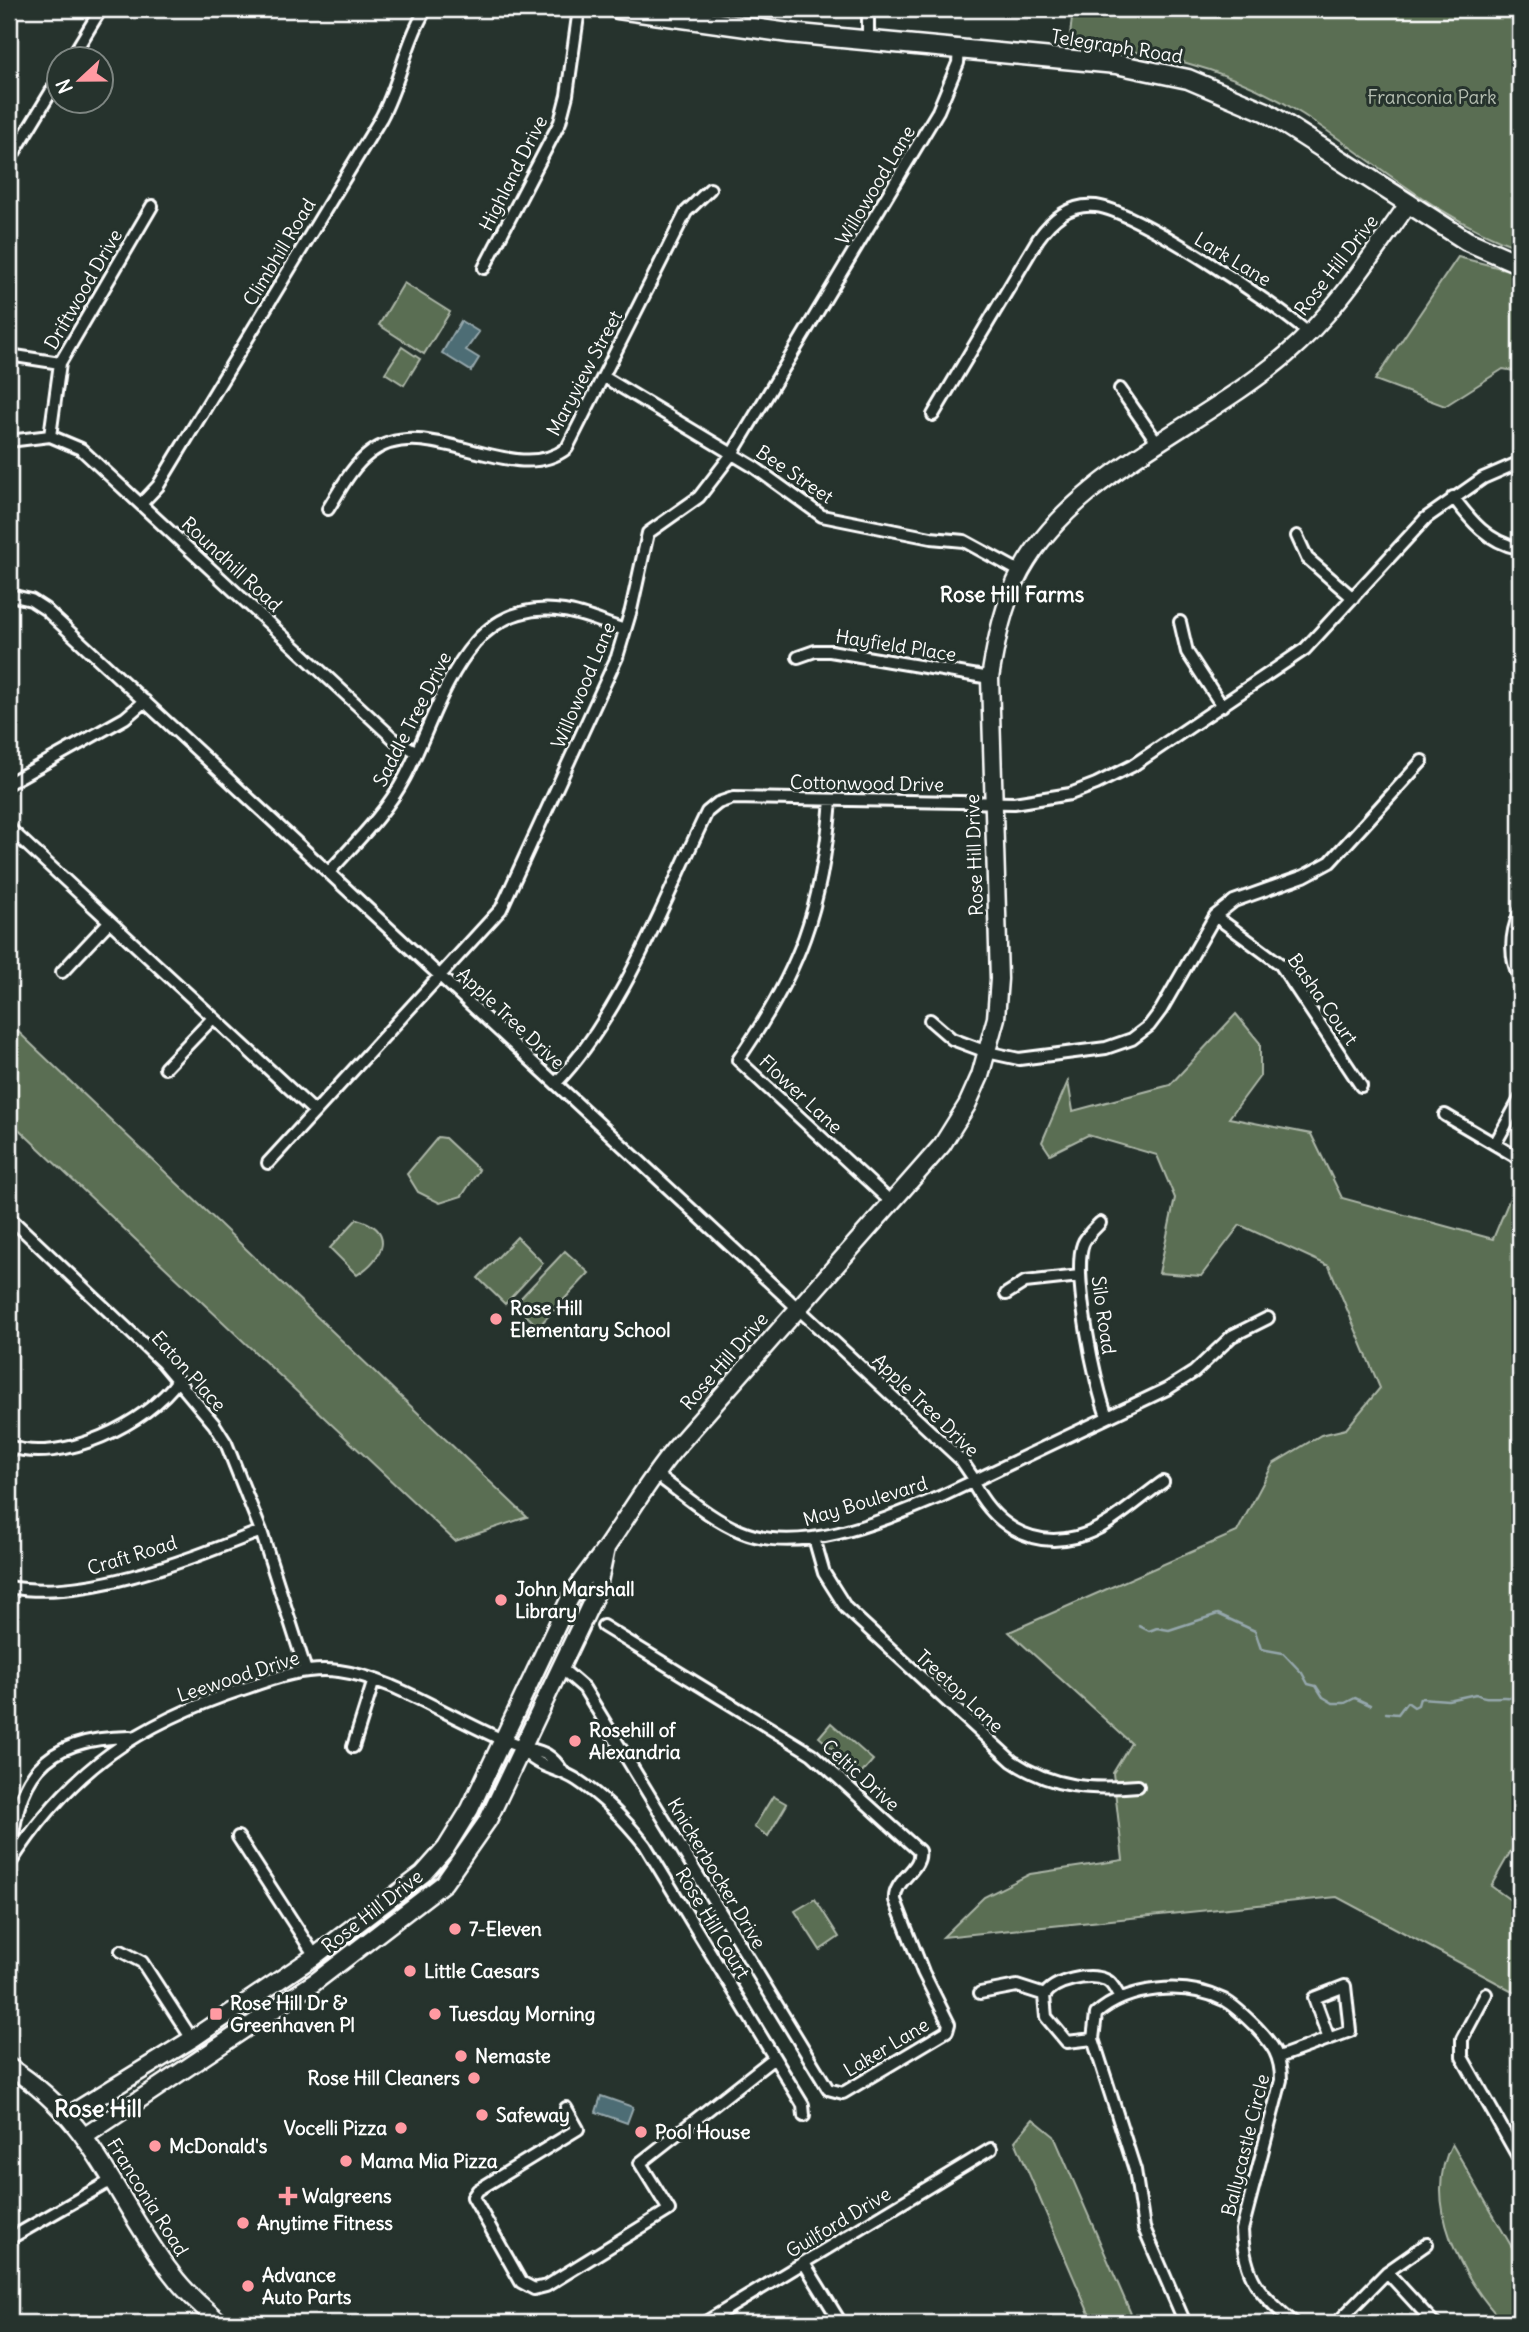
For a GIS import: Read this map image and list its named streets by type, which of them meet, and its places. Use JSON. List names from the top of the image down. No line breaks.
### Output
{"streets":{"main road":["Telegraph Road"],"street":["Highland Drive","Willowood Lane","Climbhill Road","Lark Lane","Rose Hill Drive","Driftwood Drive","Maryview Street","Bee Street","Roundhill Road","Hayfield Place","Saddle Tree Drive","Cottonwood Drive","Basha Court","Apple Tree Drive","Flower Lane","Silo Road","Eaton Place","May Boulevard","Craft Road","Leewood Drive","Treetop Lane","Celtic Drive","Knickerbocker Drive","Rose Hill Court","Laker Lane","Ballycastle Circle","Franconia Road","Guilford Drive"]},"crossings":[["Telegraph Road","Willowood Lane"],["Telegraph Road","Rose Hill Drive"],["Willowood Lane","Bee Street"],["Willowood Lane","Saddle Tree Drive"],["Willowood Lane","Apple Tree Drive"],["Climbhill Road","Roundhill Road"],["Lark Lane","Rose Hill Drive"],["Rose Hill Drive","Bee Street"],["Rose Hill Drive","Hayfield Place"],["Rose Hill Drive","Cottonwood Drive"],["Rose Hill Drive","Apple Tree Drive"],["Rose Hill Drive","Flower Lane"],["Rose Hill Drive","May Boulevard"],["Rose Hill Drive","Leewood Drive"],["Rose Hill Drive","Knickerbocker Drive"],["Rose Hill Drive","Rose Hill Court"],["Rose Hill Drive","Franconia Road"],["Driftwood Drive","Roundhill Road"],["Maryview Street","Bee Street"],["Roundhill Road","Saddle Tree Drive"],["Saddle Tree Drive","Apple Tree Drive"],["Cottonwood Drive","Apple Tree Drive"],["Cottonwood Drive","Flower Lane"],["Apple Tree Drive","May Boulevard"],["Silo Road","May Boulevard"],["Eaton Place","Craft Road"],["Eaton Place","Leewood Drive"],["May Boulevard","Treetop Lane"],["Leewood Drive","Rose Hill Court"],["Celtic Drive","Laker Lane"],["Knickerbocker Drive","Laker Lane"]],"districts":["Rose Hill Farms","Rose Hill"],"parks":["Franconia Park"],"places":{"other":["Rose Hill Elementary School","John Marshall Library","Rosehill of Alexandria","7-Eleven","Little Caesars","Tuesday Morning","Nemaste","Rose Hill Cleaners","Safeway","Vocelli Pizza","Pool House","McDonald's","Mama Mia Pizza","Anytime Fitness","Advance Auto Parts"],"transit":["Rose Hill Dr & Greenhaven Pl"],"health":["Walgreens"]},"north":"left"}
